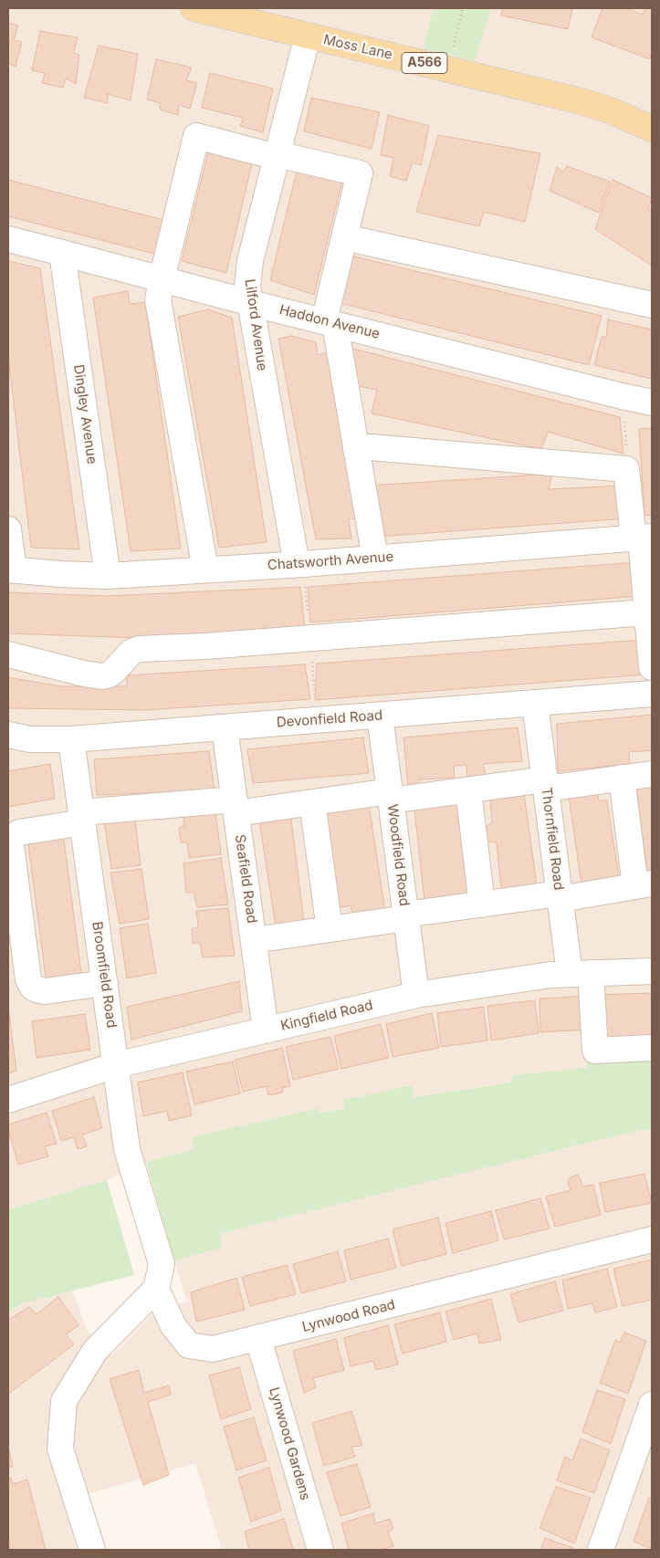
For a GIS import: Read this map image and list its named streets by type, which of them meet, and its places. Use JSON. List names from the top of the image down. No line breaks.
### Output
{"streets":{"main road":["Moss Lane","A566"],"street":["Haddon Avenue","Lilford Avenue","Dingley Avenue","Chatsworth Avenue","Devonfield Road","Thornfield Road","Woodfield Road","Seafield Road","Broomfield Road","Kingfield Road","Lynwood Road","Lynwood Gardens"]},"crossings":[["Moss Lane","Lilford Avenue"],["Haddon Avenue","Lilford Avenue"],["Haddon Avenue","Dingley Avenue"],["Lilford Avenue","Chatsworth Avenue"],["Dingley Avenue","Chatsworth Avenue"],["Devonfield Road","Thornfield Road"],["Devonfield Road","Woodfield Road"],["Devonfield Road","Seafield Road"],["Devonfield Road","Broomfield Road"],["Thornfield Road","Kingfield Road"],["Woodfield Road","Kingfield Road"],["Seafield Road","Kingfield Road"],["Broomfield Road","Kingfield Road"],["Broomfield Road","Lynwood Road"],["Lynwood Road","Lynwood Gardens"]]}
